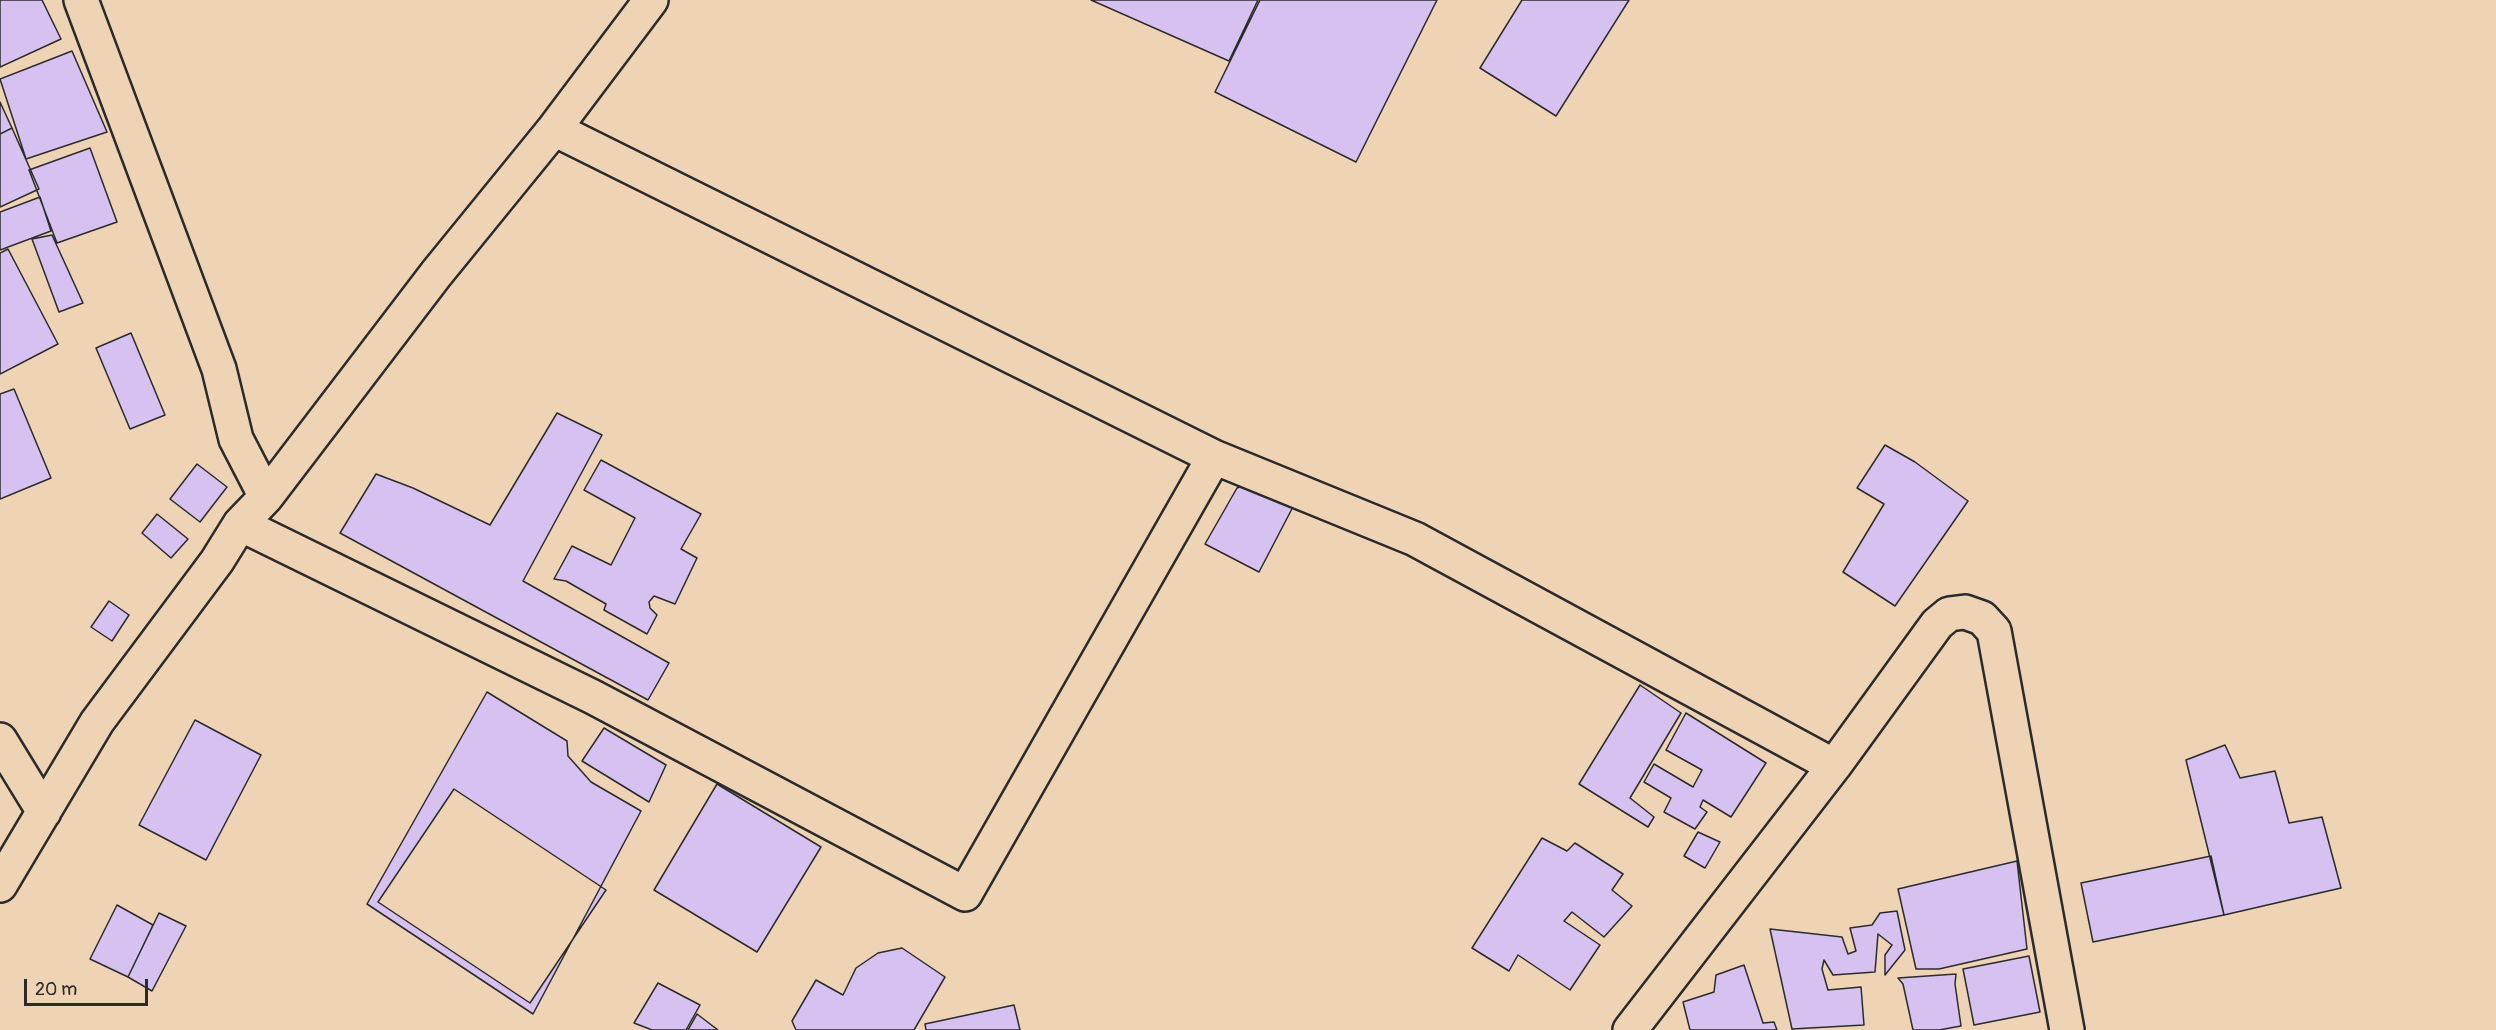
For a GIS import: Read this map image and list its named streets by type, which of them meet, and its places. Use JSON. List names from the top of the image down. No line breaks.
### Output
{"scale_bar":"20 m"}
